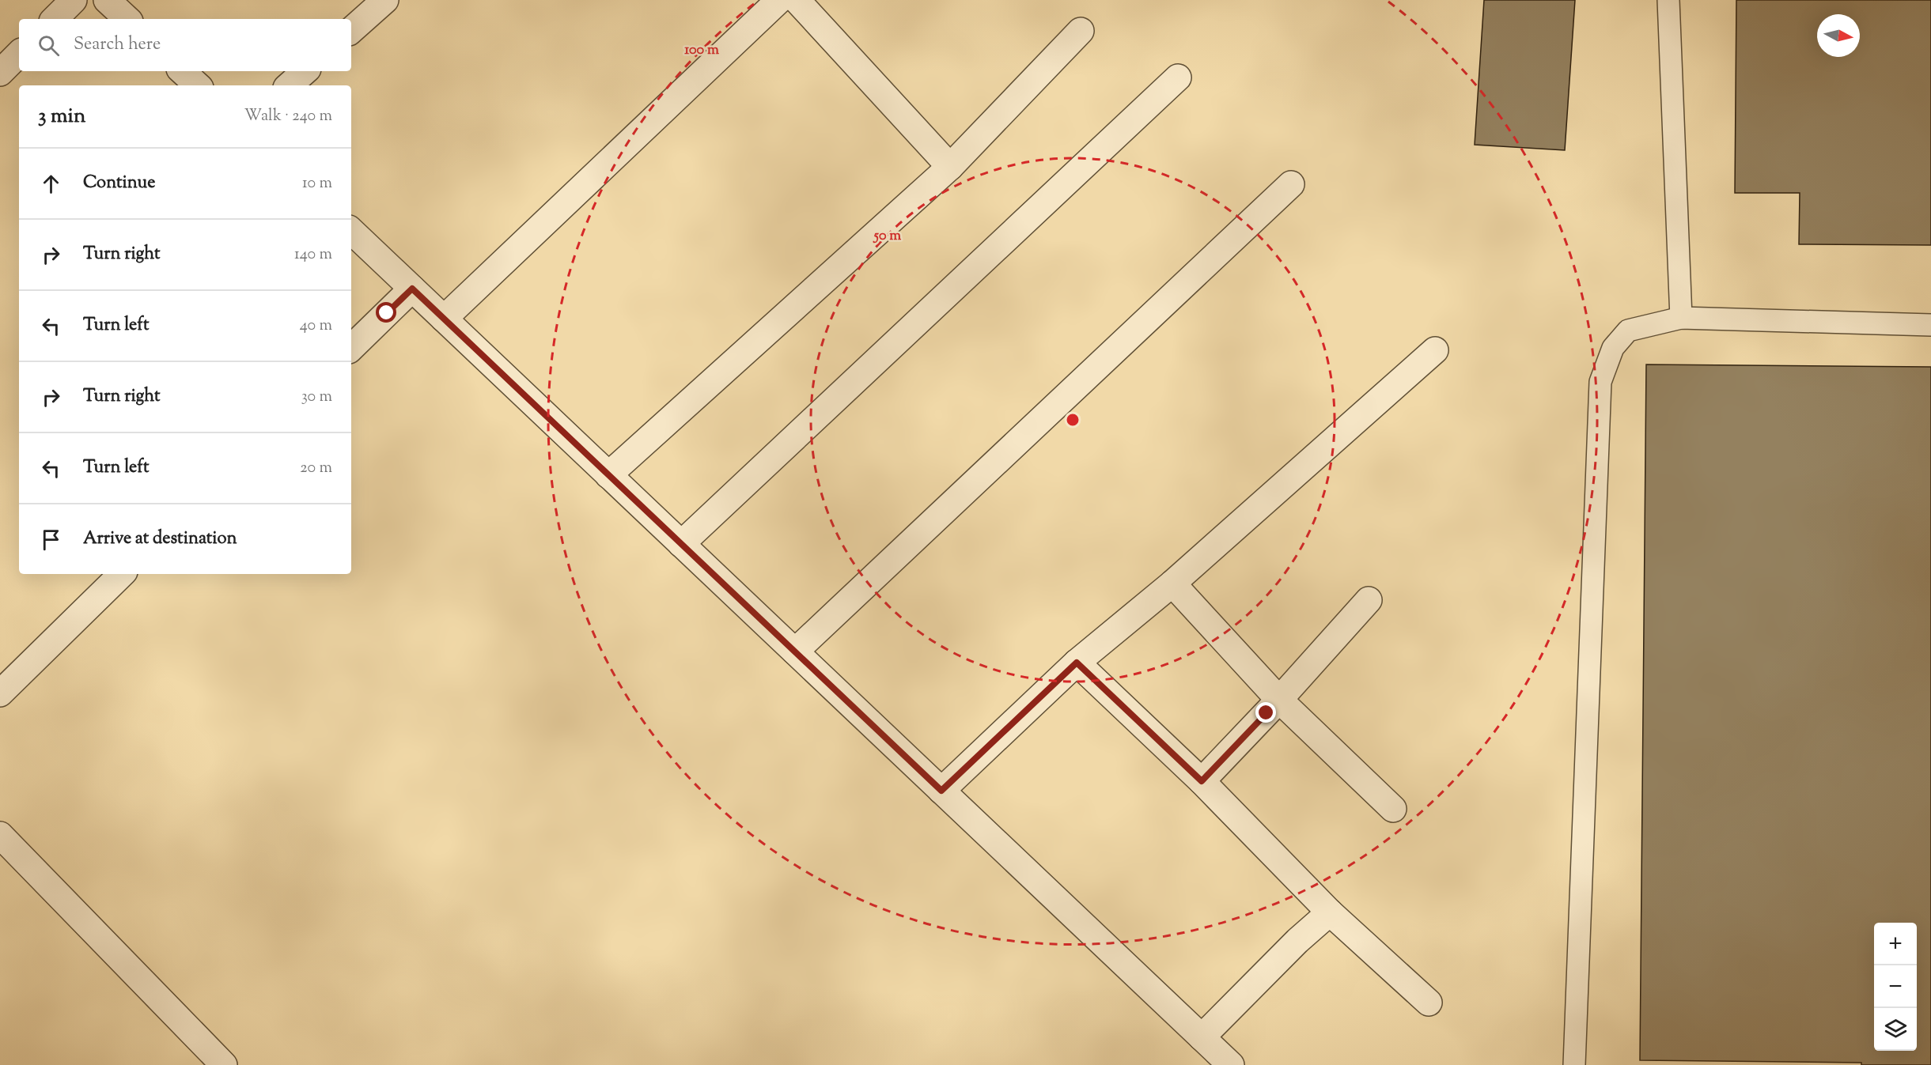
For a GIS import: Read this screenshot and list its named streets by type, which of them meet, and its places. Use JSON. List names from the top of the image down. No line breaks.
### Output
{"north":"right","page":{"search":"Search here","heading":["3 min","Walk · 240 m"],"list":[["Continue","10 m"],["Turn right","140 m"],["Turn left","40 m"],["Turn right","30 m"],["Turn left","20 m"],"Arrive at destination"],"map_buttons":["+","−"]},"rings":["100 m","50 m"]}
